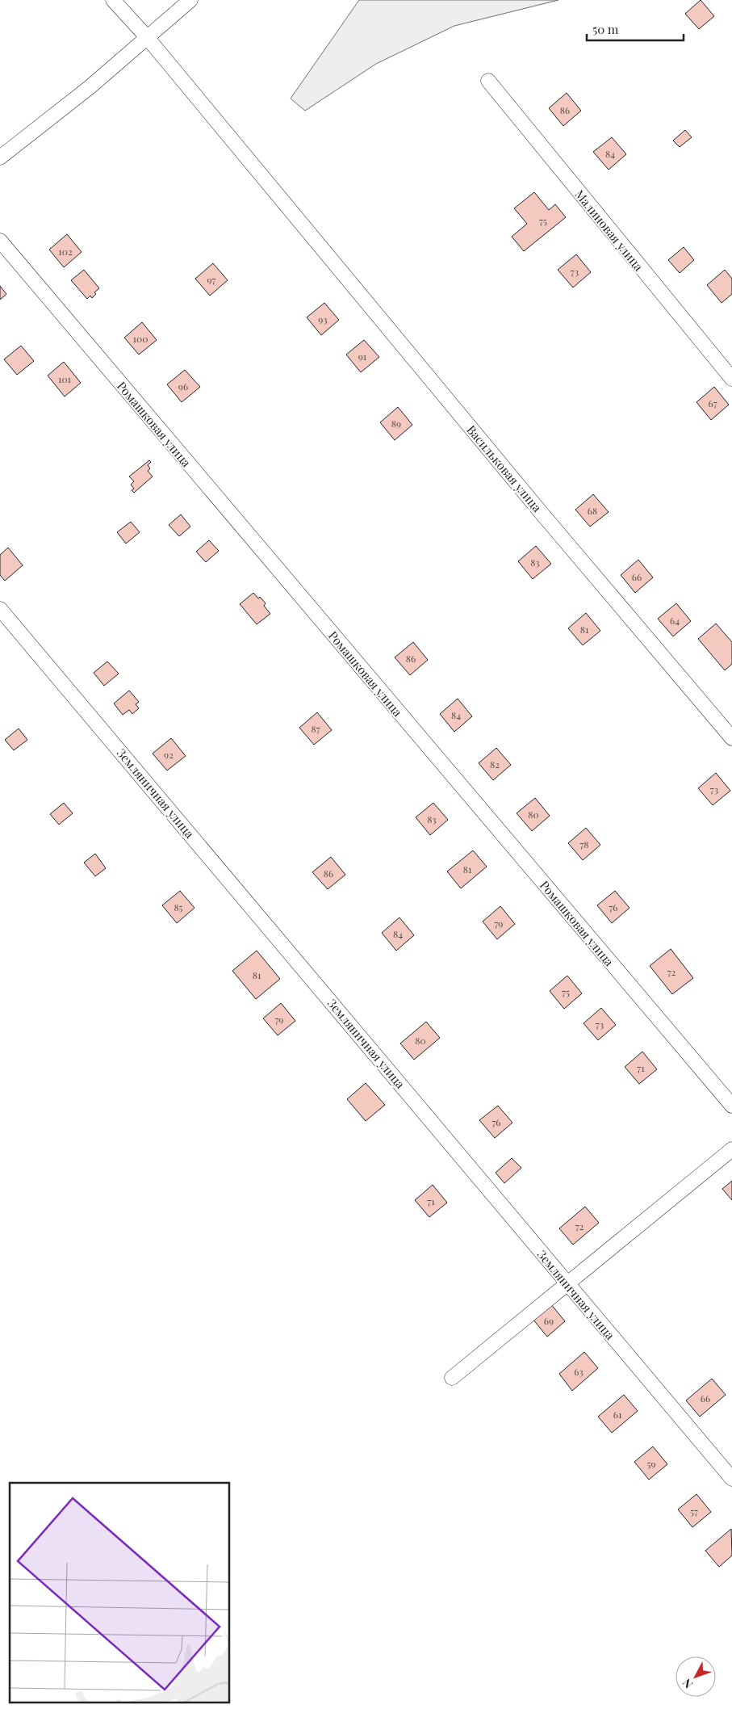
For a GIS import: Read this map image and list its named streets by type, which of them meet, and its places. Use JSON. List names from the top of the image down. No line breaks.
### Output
{"streets":{"street":["Малиновая улица","Ромашковая улица","Васильковая улица","Земляничная улица"]},"house_numbers":["86","84","75","102","73","97","93","100","91","101","96","67","89","68","83","66","64","81","86","84","87","92","82","73","80","83","78","81","86","85","76","79","84","72","81","75","79","73","80","71","76","71","72","69","63","66","61","59","57"],"scale_bar":"50 m","north":"bottom left"}
